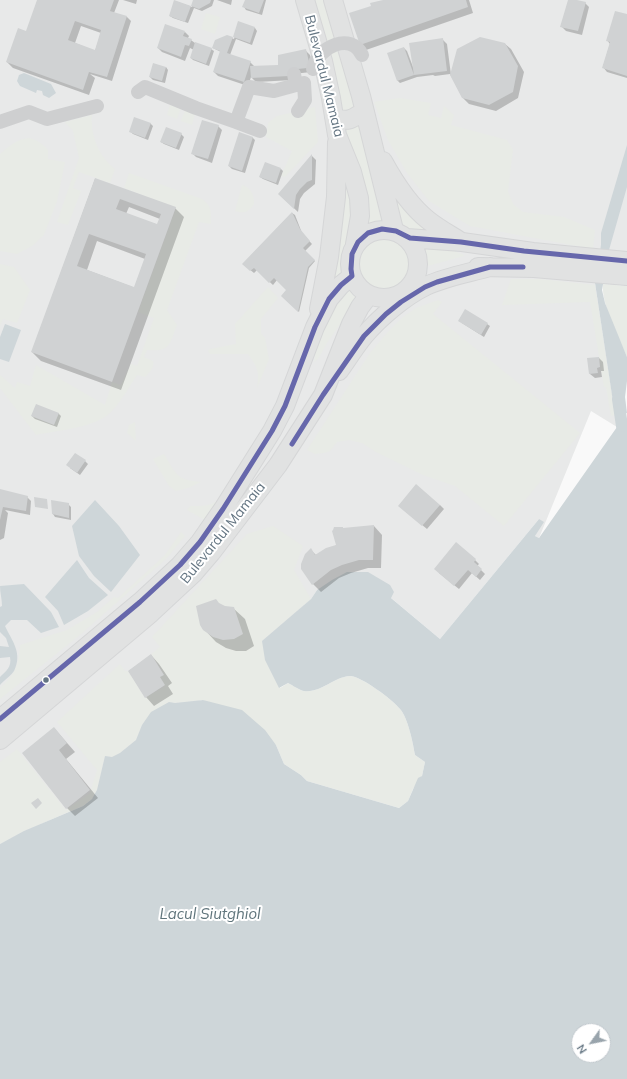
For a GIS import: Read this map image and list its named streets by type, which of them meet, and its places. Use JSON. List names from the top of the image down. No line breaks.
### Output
{"streets":{"main road":["Bulevardul Mamaia"]},"water":["Lacul Siutghiol"],"north":"bottom left"}
